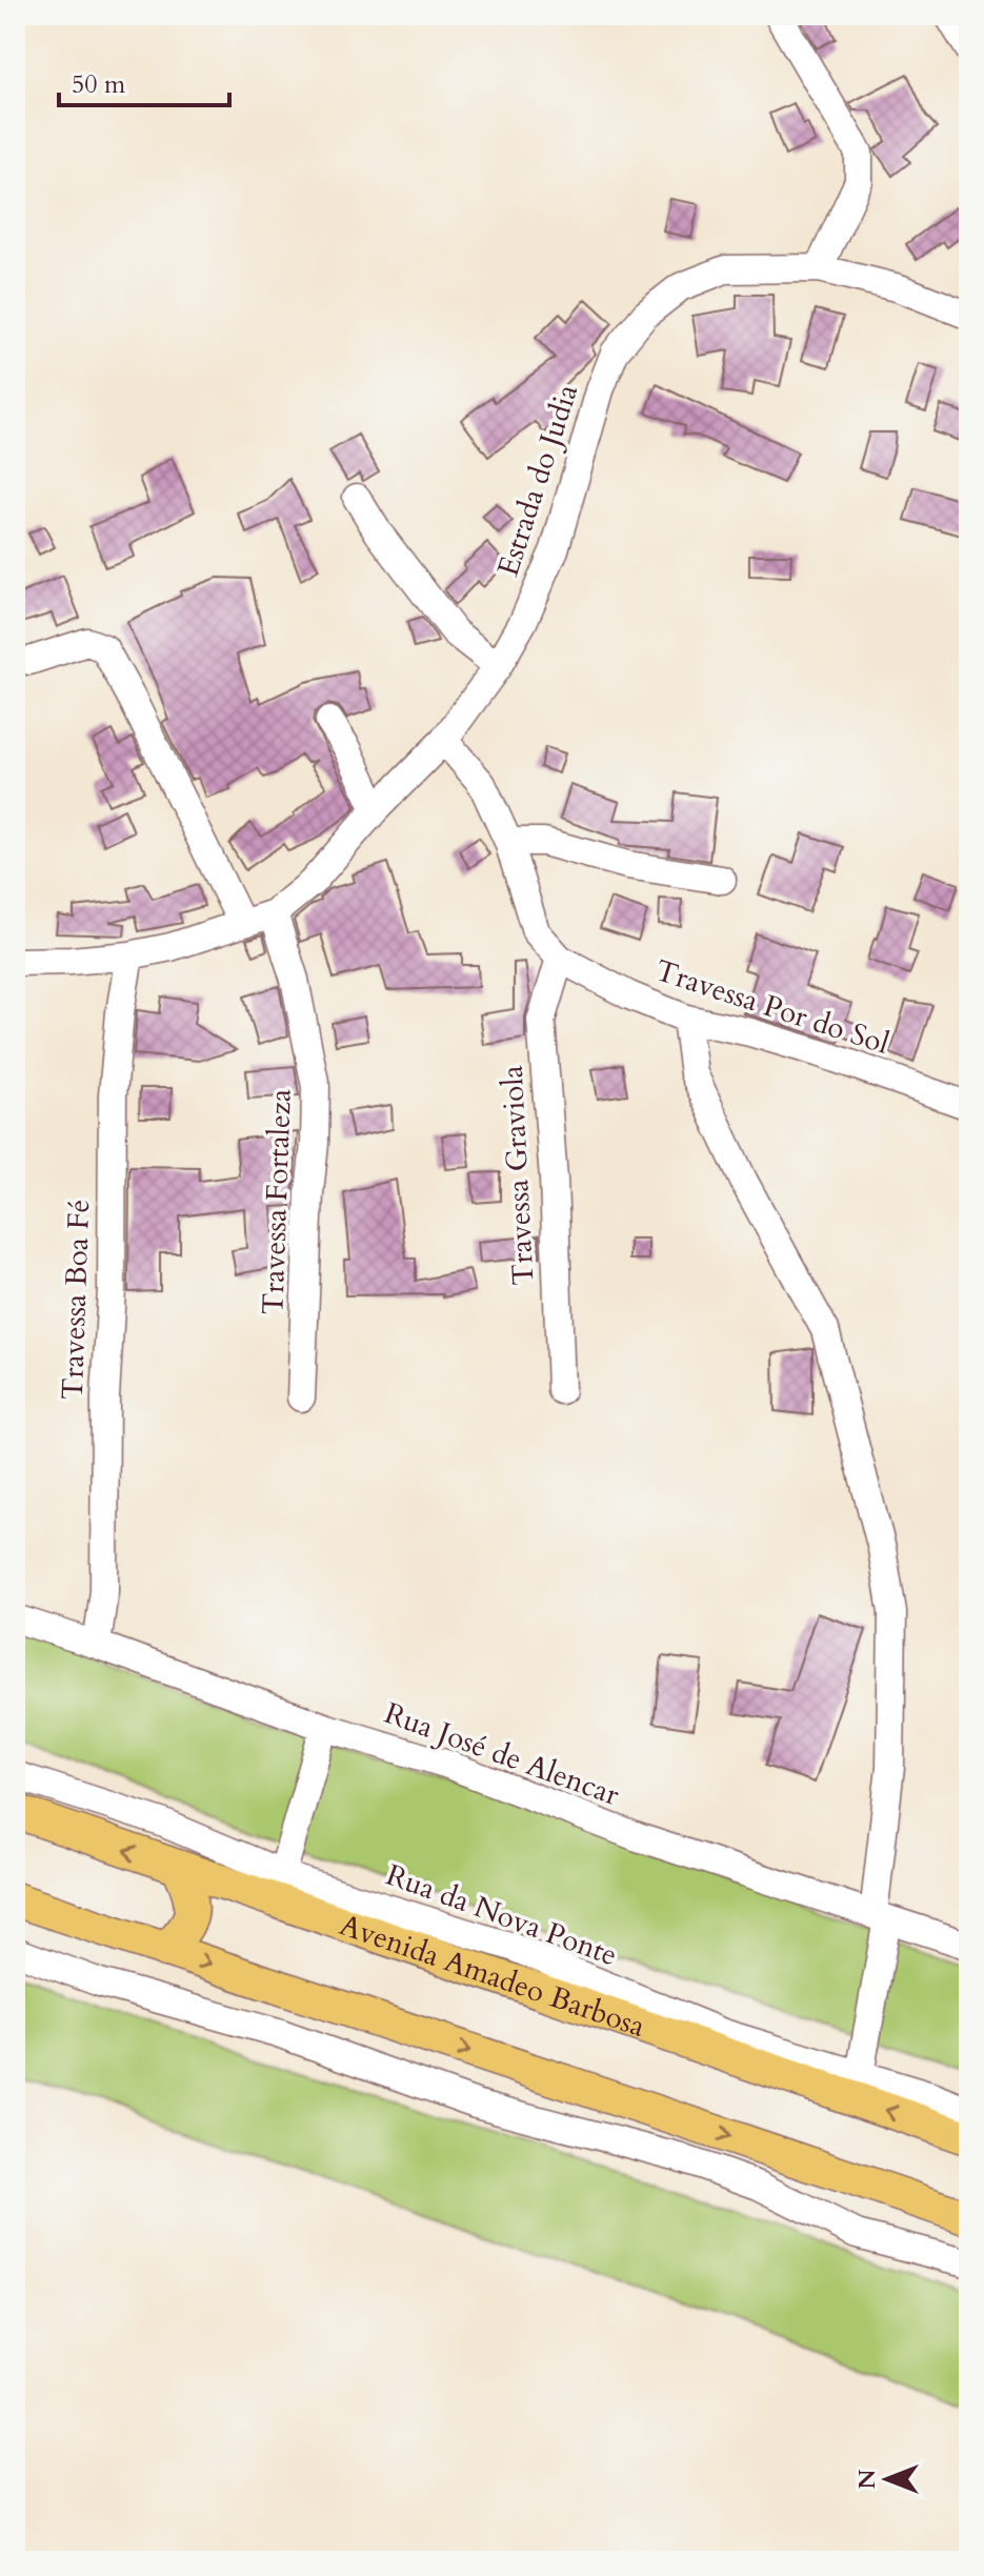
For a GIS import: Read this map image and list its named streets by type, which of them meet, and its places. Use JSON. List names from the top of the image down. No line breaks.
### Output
{"streets":{"main road":["Avenida Amadeo Barbosa"],"street":["Estrada do Judia","Travessa Por do Sol","Travessa Graviola","Travessa Fortaleza","Travessa Boa Fé","Rua José de Alencar"]},"crossings":[["Estrada do Judia","Travessa Por do Sol"],["Estrada do Judia","Travessa Fortaleza"],["Estrada do Judia","Travessa Boa Fé"],["Travessa Por do Sol","Travessa Graviola"],["Travessa Boa Fé","Rua José de Alencar"]],"scale_bar":"50 m","north":"left"}
